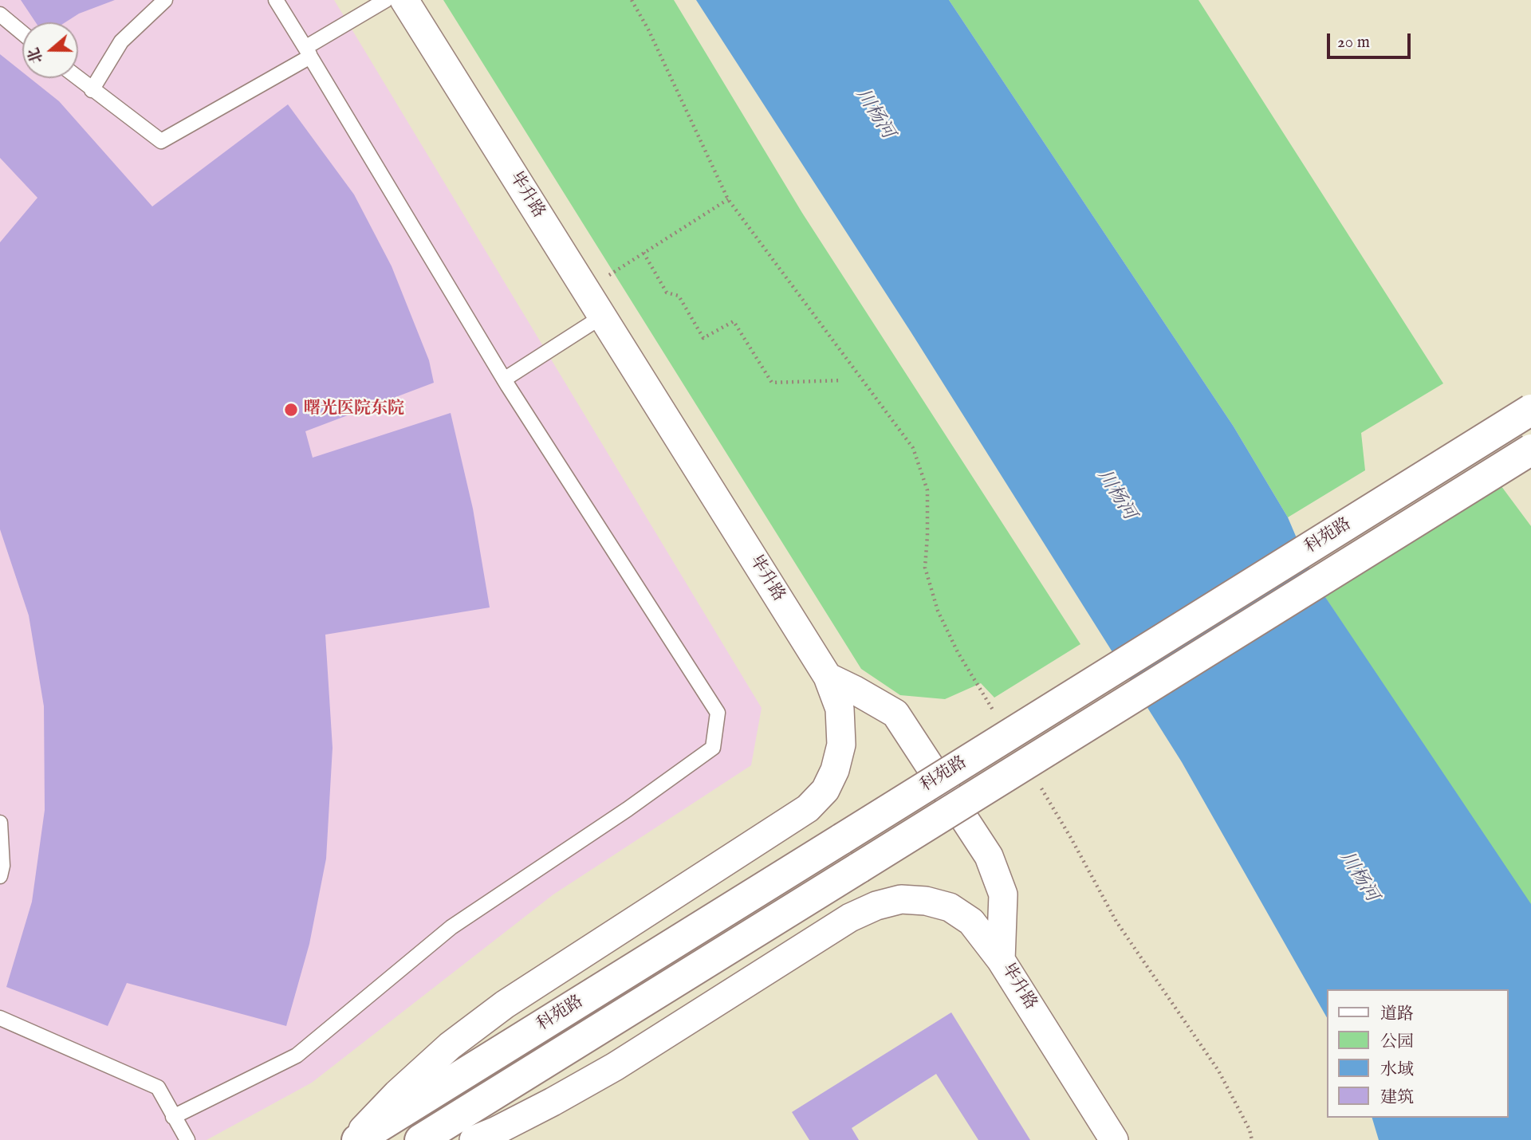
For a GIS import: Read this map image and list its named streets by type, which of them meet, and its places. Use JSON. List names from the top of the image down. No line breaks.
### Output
{"streets":{"street":["毕升路","科苑路"]},"water":["川杨河"],"places":["曙光医院东院"],"legend":["道路","公园","水域","建筑"],"scale_bar":"20 m","north":"left"}
